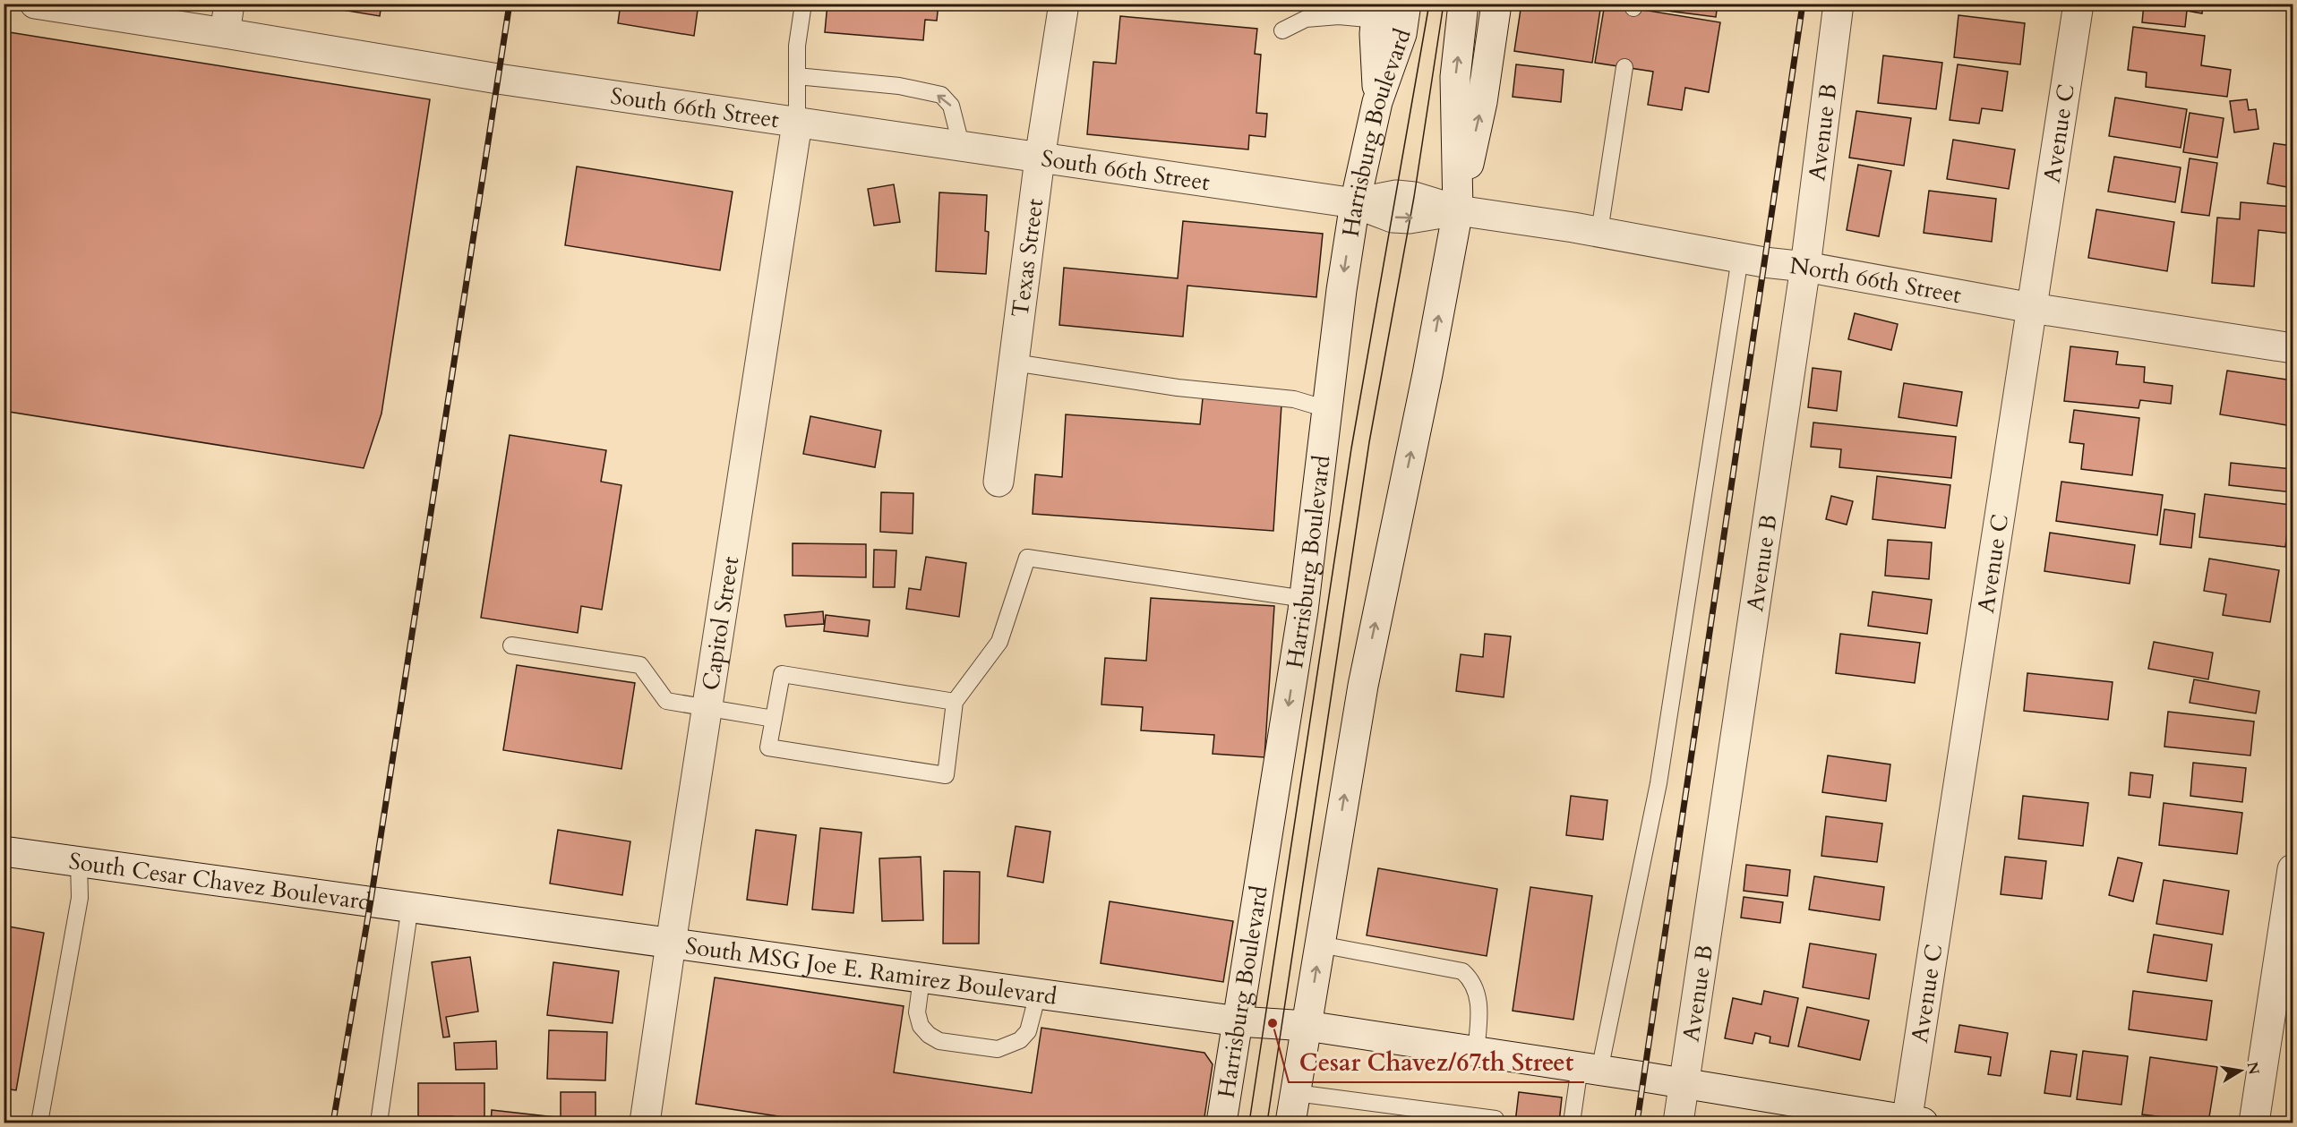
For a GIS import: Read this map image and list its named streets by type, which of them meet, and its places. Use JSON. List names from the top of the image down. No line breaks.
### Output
{"streets":{"street":["South 66th Street","Harrisburg Boulevard","Avenue B","Avenue C","Texas Street","North 66th Street","Capitol Street","South Cesar Chavez Boulevard","South MSG Joe E. Ramirez Boulevard"]},"crossings":[["South 66th Street","Harrisburg Boulevard"],["South 66th Street","Texas Street"],["South 66th Street","North 66th Street"],["South 66th Street","Capitol Street"],["Harrisburg Boulevard","South MSG Joe E. Ramirez Boulevard"],["Avenue B","North 66th Street"],["Avenue B","South MSG Joe E. Ramirez Boulevard"],["Avenue C","North 66th Street"],["Avenue C","South MSG Joe E. Ramirez Boulevard"],["Capitol Street","South MSG Joe E. Ramirez Boulevard"],["South Cesar Chavez Boulevard","South MSG Joe E. Ramirez Boulevard"]],"places":["Cesar Chavez/67th Street"],"north":"right"}
